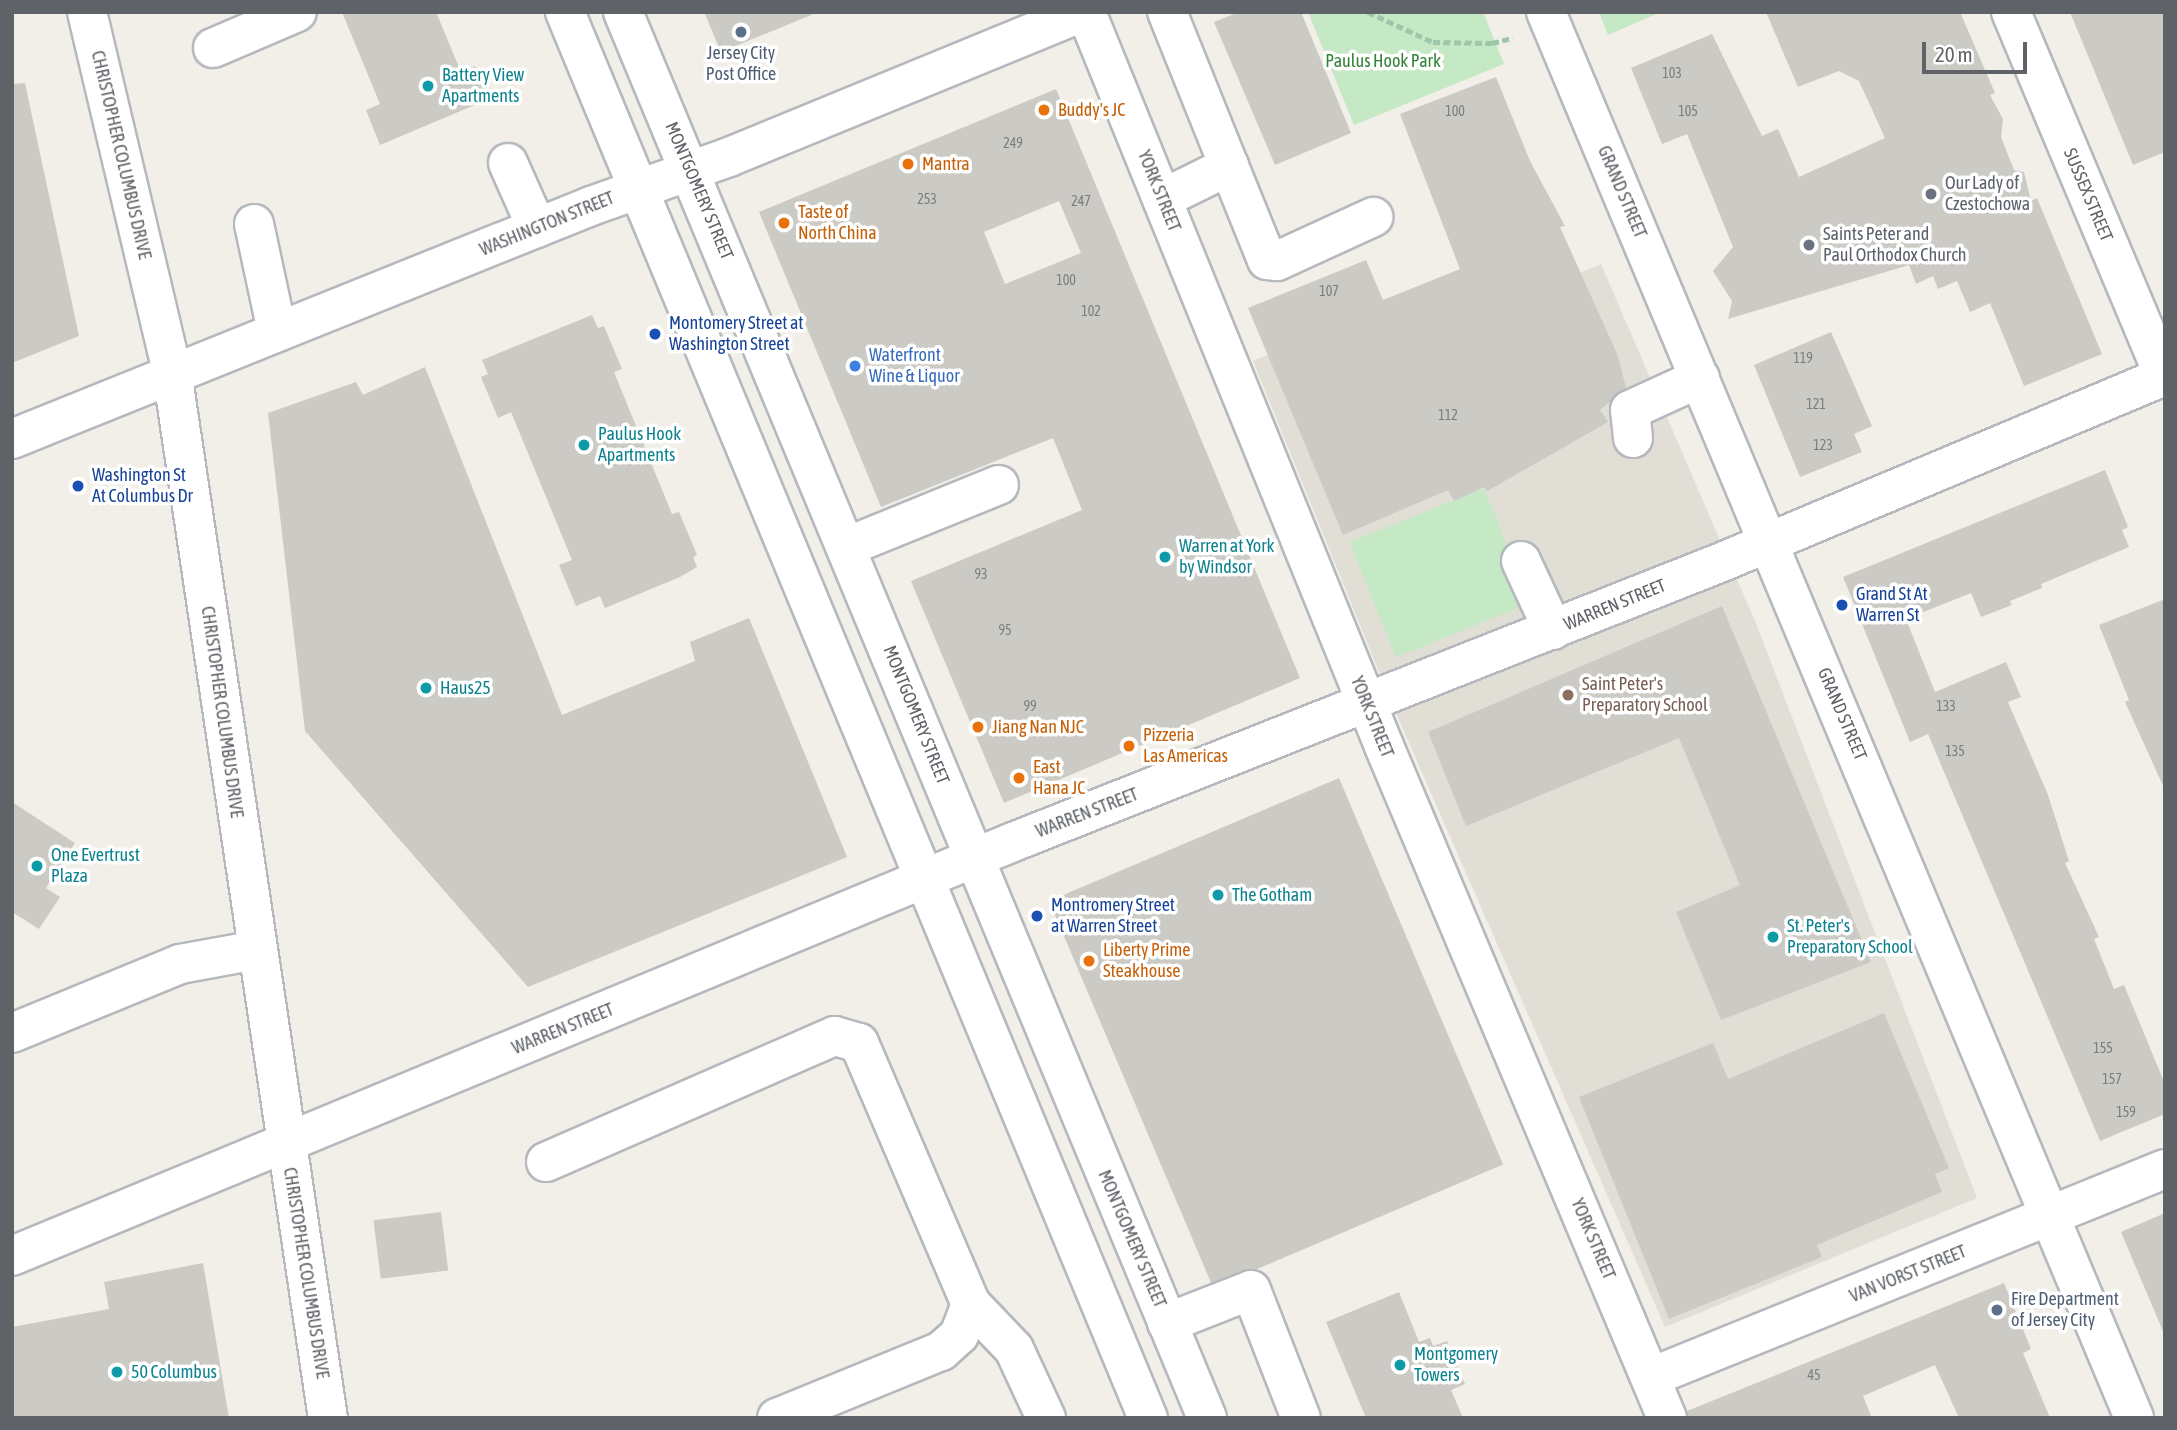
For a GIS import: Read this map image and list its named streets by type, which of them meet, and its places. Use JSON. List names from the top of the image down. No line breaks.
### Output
{"streets":{"street":["CHRISTOPHER COLUMBUS DRIVE","MONTGOMERY STREET","YORK STREET","GRAND STREET","SUSSEX STREET","WASHINGTON STREET","WARREN STREET","VAN VORST STREET"]},"crossings":[["CHRISTOPHER COLUMBUS DRIVE","WASHINGTON STREET"],["CHRISTOPHER COLUMBUS DRIVE","WARREN STREET"],["MONTGOMERY STREET","WASHINGTON STREET"],["MONTGOMERY STREET","WARREN STREET"],["YORK STREET","WASHINGTON STREET"],["YORK STREET","WARREN STREET"],["YORK STREET","VAN VORST STREET"],["GRAND STREET","WARREN STREET"],["GRAND STREET","VAN VORST STREET"],["SUSSEX STREET","WARREN STREET"]],"parks":["Paulus Hook Park"],"places":["Jersey City Post Office","Battery View Apartments","Buddy's JC","Mantra","Our Lady of Czestochowa","Taste of North China","Saints Peter and Paul Orthodox Church","Montomery Street at Washington Street","Waterfront Wine & Liquor","Paulus Hook Apartments","Washington St At Columbus Dr","Warren at York by Windsor","Grand St At Warren St","Haus25","Saint Peter's Preparatory School","Jiang Nan NJC","Pizzeria Las Americas","East Hana JC","One Evertrust Plaza","The Gotham","Montromery Street at Warren Street","St. Peter's Preparatory School","Liberty Prime Steakhouse","Fire Department of Jersey City","Montgomery Towers","50 Columbus"],"house_numbers":["103","100","105","249","253","247","100","107","102","119","121","112","123","93","95","99","133","135","155","157","159","45"],"scale_bar":"20 m"}
